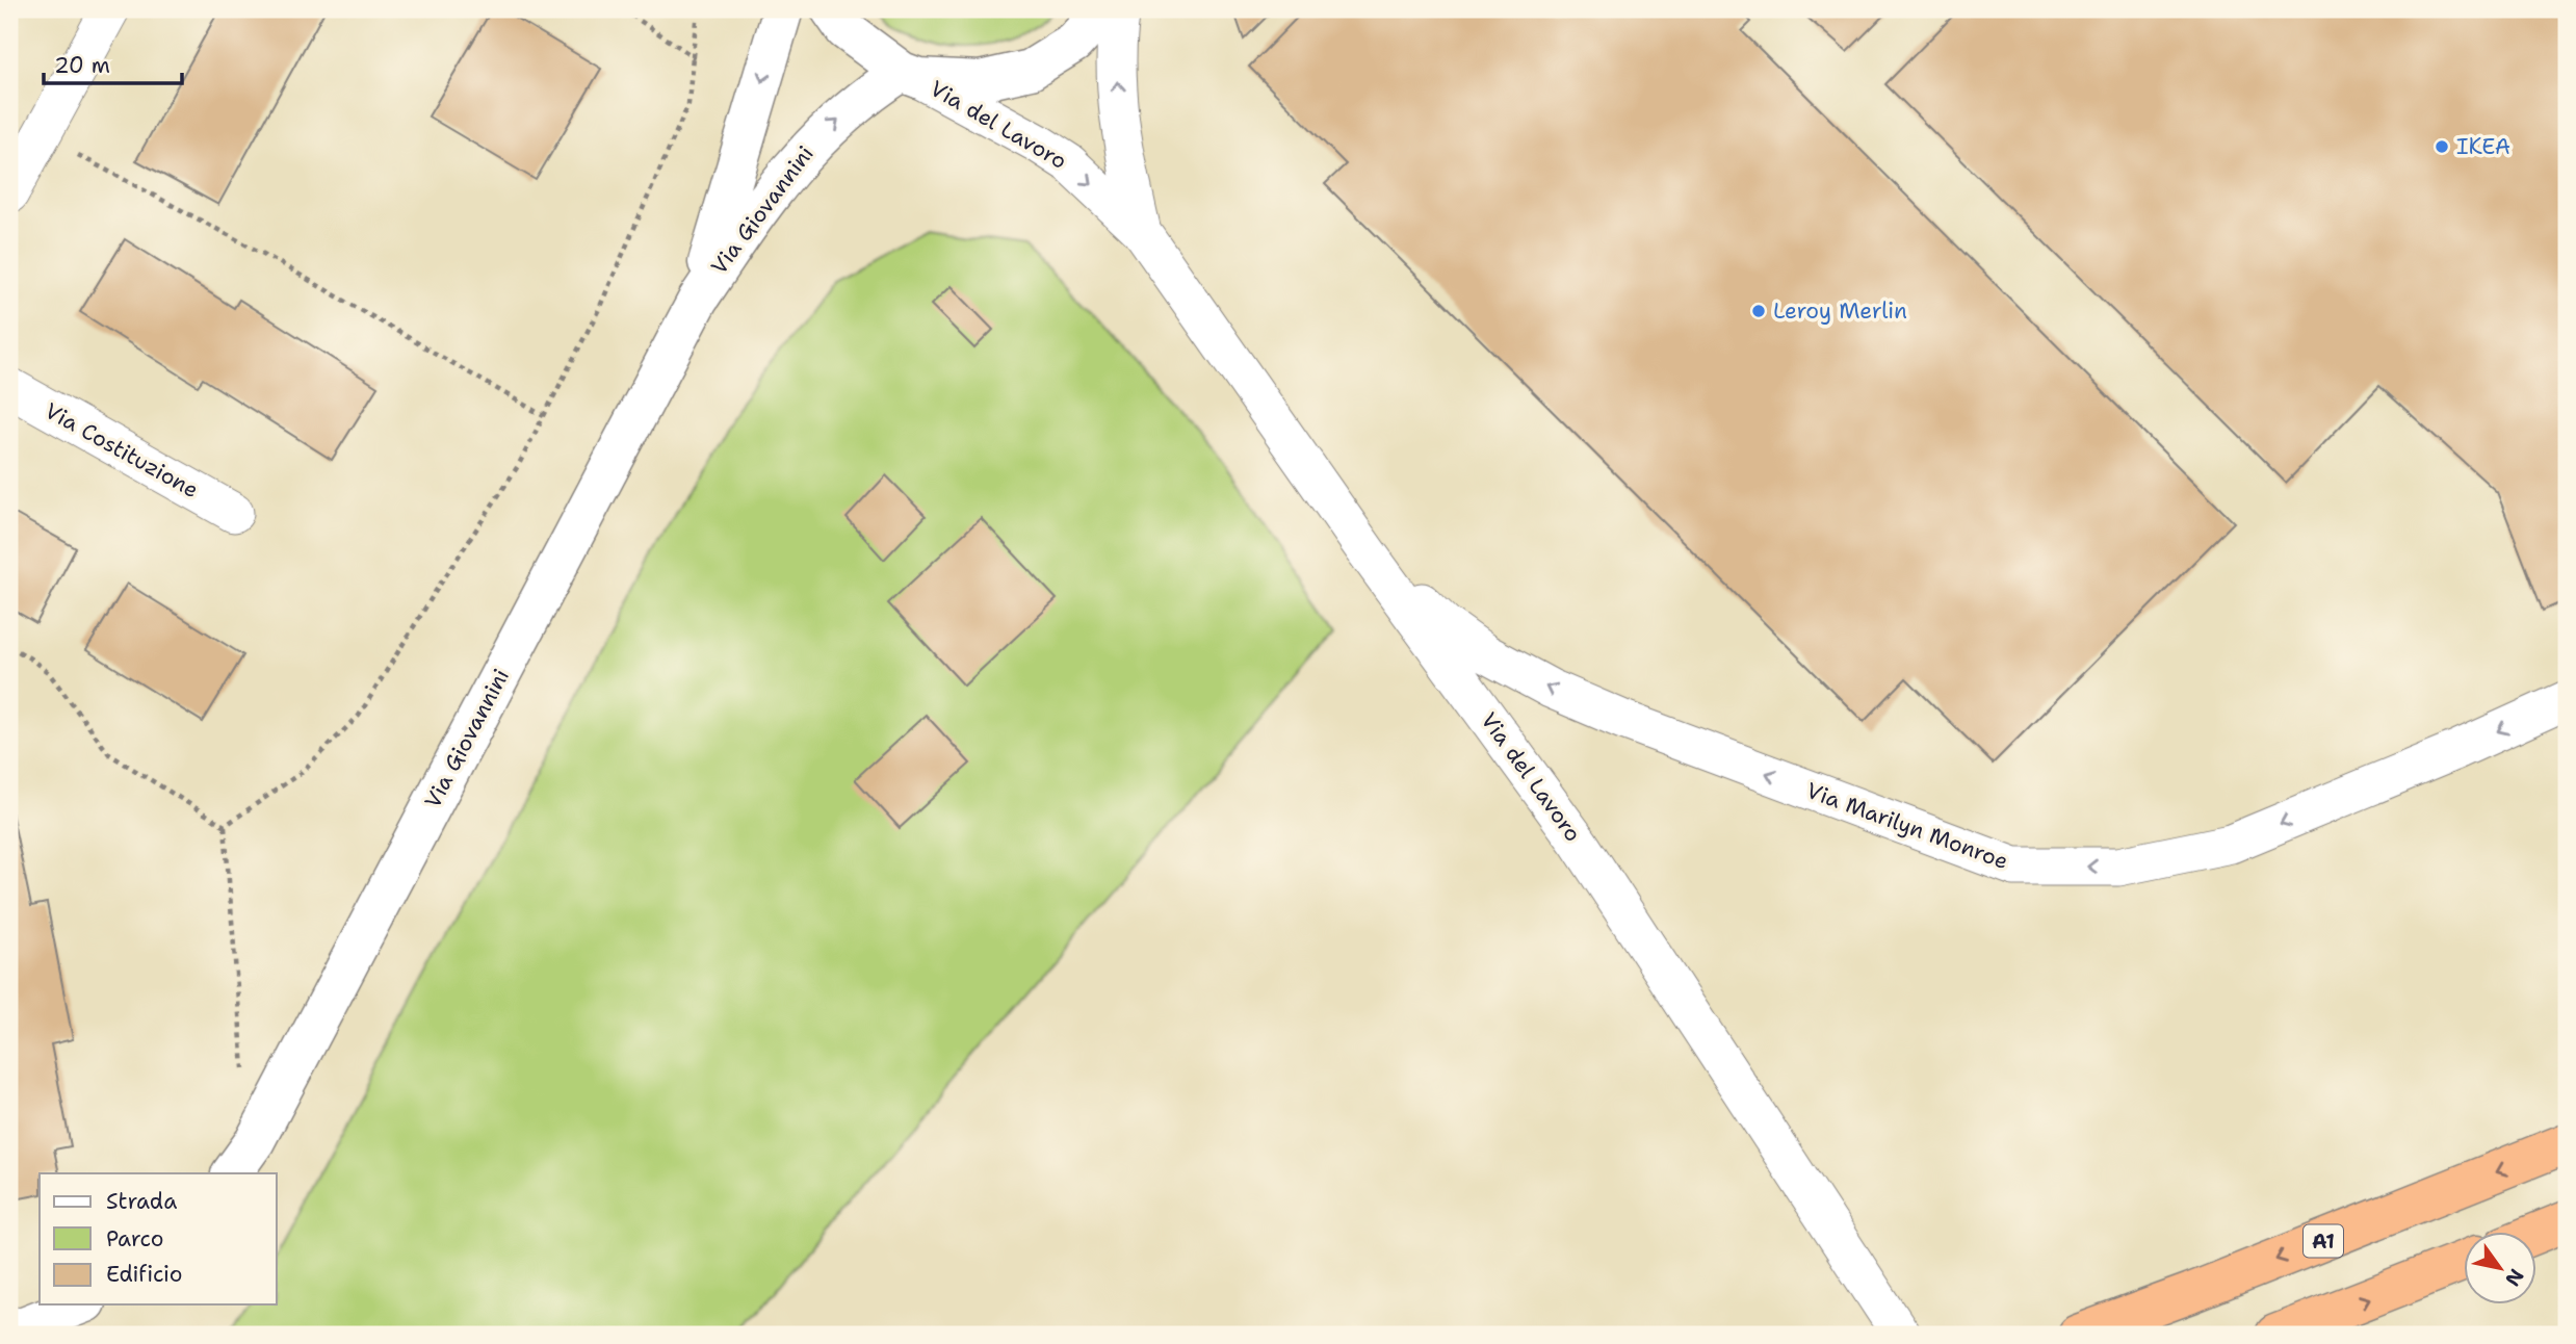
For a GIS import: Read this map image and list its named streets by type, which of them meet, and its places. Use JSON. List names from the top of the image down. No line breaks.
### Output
{"streets":{"highway":["A1"],"street":["Via del Lavoro","Via Giovannini","Via Costituzione","Via Marilyn Monroe"]},"crossings":[["Via del Lavoro","Via Giovannini"],["Via del Lavoro","Via Marilyn Monroe"]],"one_way":["Via Marilyn Monroe"],"places":["IKEA","Leroy Merlin"],"legend":["Strada","Parco","Edificio"],"scale_bar":"20 m","north":"bottom right"}
